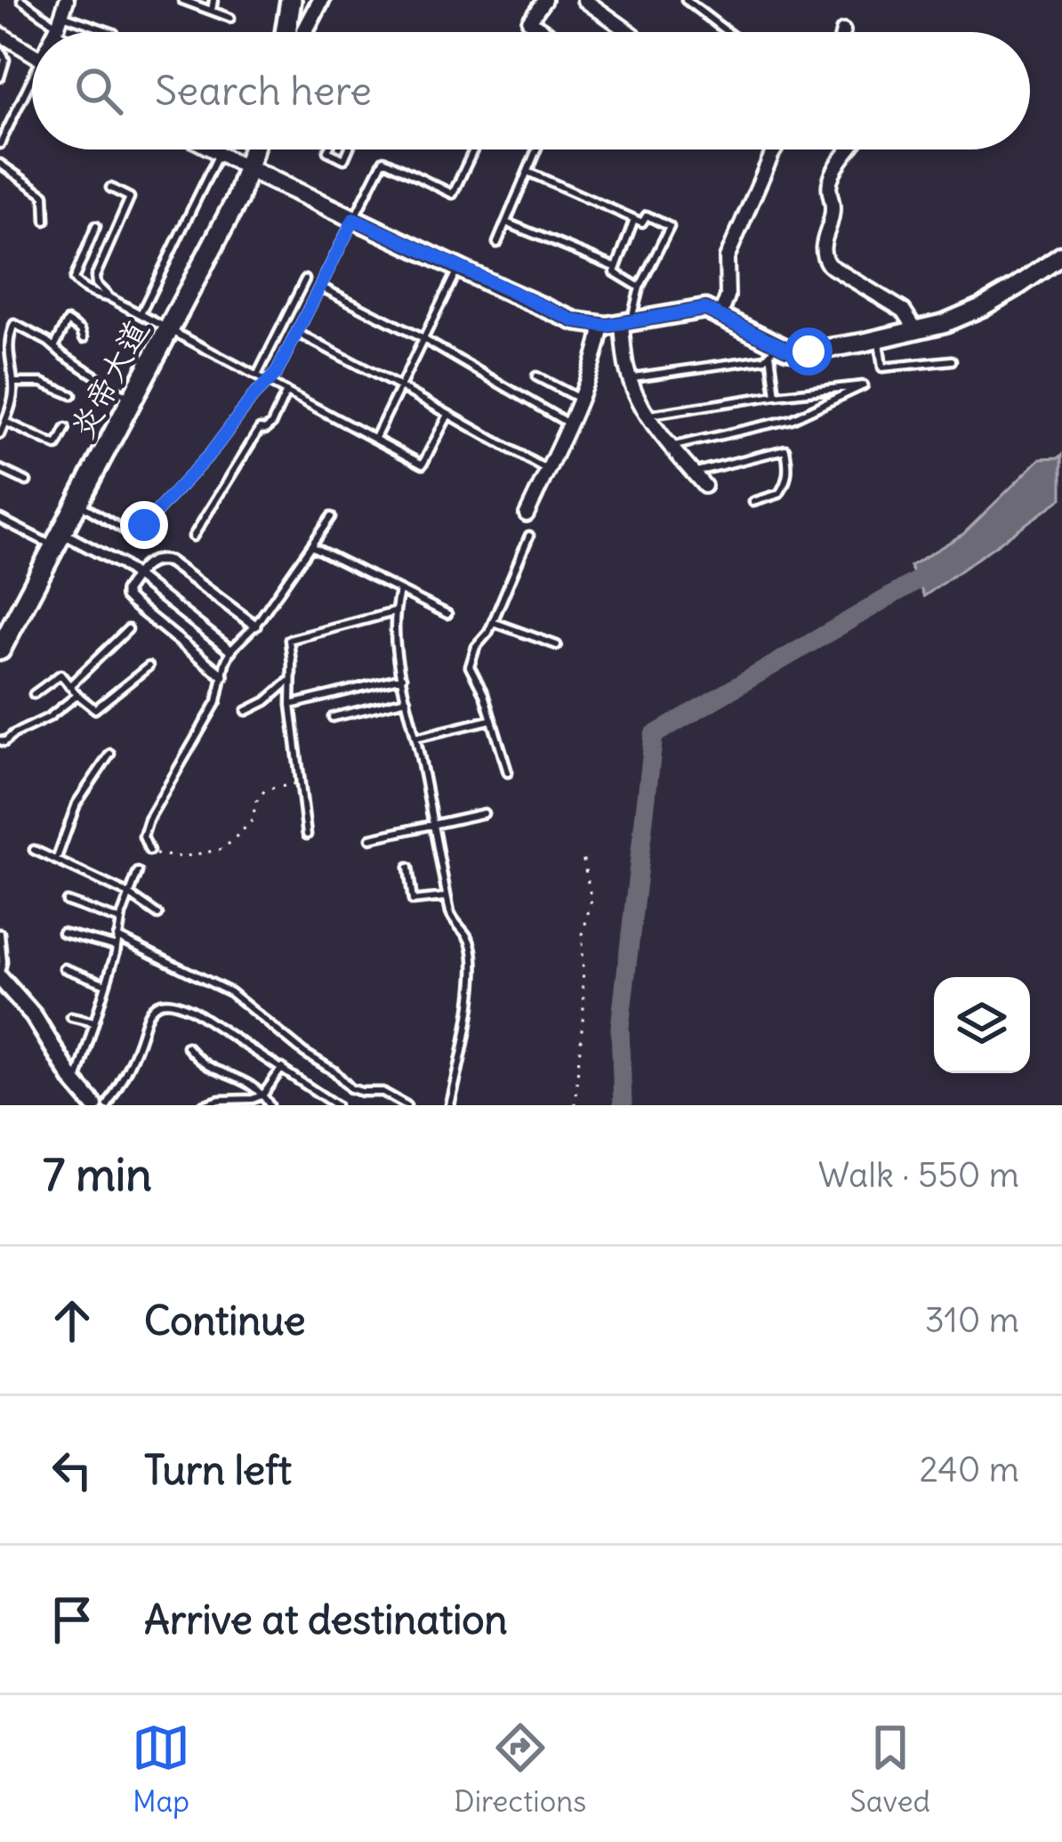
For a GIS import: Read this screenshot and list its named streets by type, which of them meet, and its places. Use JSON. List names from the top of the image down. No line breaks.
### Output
{"streets":{"main road":["炎帝大道"]},"page":{"search":"Search here","heading":["7 min","Walk · 550 m"],"list":[["Continue","310 m"],["Turn left","240 m"],"Arrive at destination"],"nav":["Map","Directions","Saved"]}}
